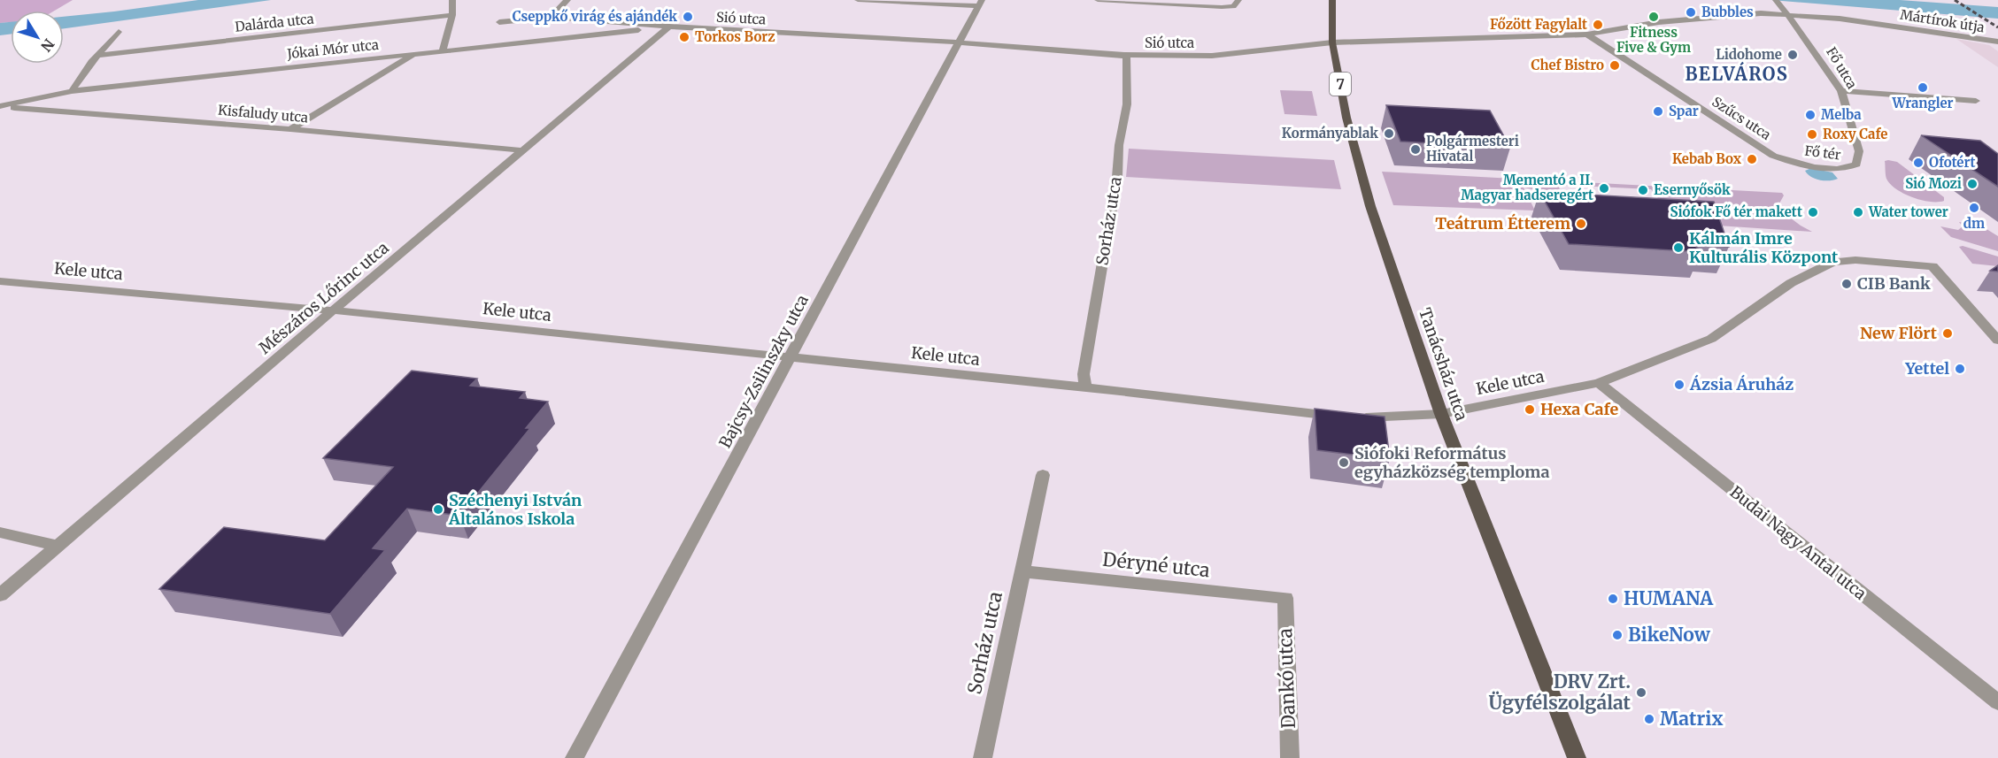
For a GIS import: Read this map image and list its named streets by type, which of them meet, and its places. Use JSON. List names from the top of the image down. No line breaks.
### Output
{"streets":{"main road":["7","Tanácsház utca"],"street":["Sió utca","Mártírok útja","Dalárda utca","Jókai Mór utca","Fő utca","Kisfaludy utca","Szűcs utca","Fő tér","Sorház utca","Kele utca","Mészáros Lőrinc utca","Bajcsy-Zsilinszky utca","Budai Nagy Antal utca","Déryné utca","Dankó utca"]},"crossings":[["Sió utca","Mártírok útja"],["Sió utca","Jókai Mór utca"],["Sió utca","Fő utca"],["Sió utca","Szűcs utca"],["Sió utca","Sorház utca"],["Sió utca","Mészáros Lőrinc utca"],["Sió utca","Tanácsház utca"],["Sió utca","Bajcsy-Zsilinszky utca"],["Mártírok útja","Fő utca"],["Jókai Mór utca","Kisfaludy utca"],["Jókai Mór utca","Mészáros Lőrinc utca"],["Fő utca","Fő tér"],["Kisfaludy utca","Mészáros Lőrinc utca"],["Szűcs utca","Fő tér"],["Sorház utca","Kele utca"],["Sorház utca","Déryné utca"],["Kele utca","Mészáros Lőrinc utca"],["Kele utca","Tanácsház utca"],["Kele utca","Bajcsy-Zsilinszky utca"],["Kele utca","Budai Nagy Antal utca"],["Déryné utca","Dankó utca"]],"districts":["BELVÁROS"],"places":["Bubbles","Cseppkő virág és ajándék","Fitness Five & Gym","Főzött Fagylalt","Torkos Borz","Lidohome","Chef Bistro","Wrangler","Spar","Melba","Kormányablak","Roxy Cafe","Polgármesteri Hivatal","Kebab Box","Ofotért","Sió Mozi","Mementó a II. Magyar hadseregért","Esernyősök","dm","Siófok Fő tér makett","Water tower","Teátrum Étterem","Kálmán Imre Kulturális Központ","CIB Bank","New Flört","Yettel","Ázsia Áruház","Hexa Cafe","Siófoki Református egyházközség temploma","Széchenyi István Általános Iskola","HUMANA","BikeNow","DRV Zrt. Ügyfélszolgálat","Matrix"],"north":"bottom right"}
